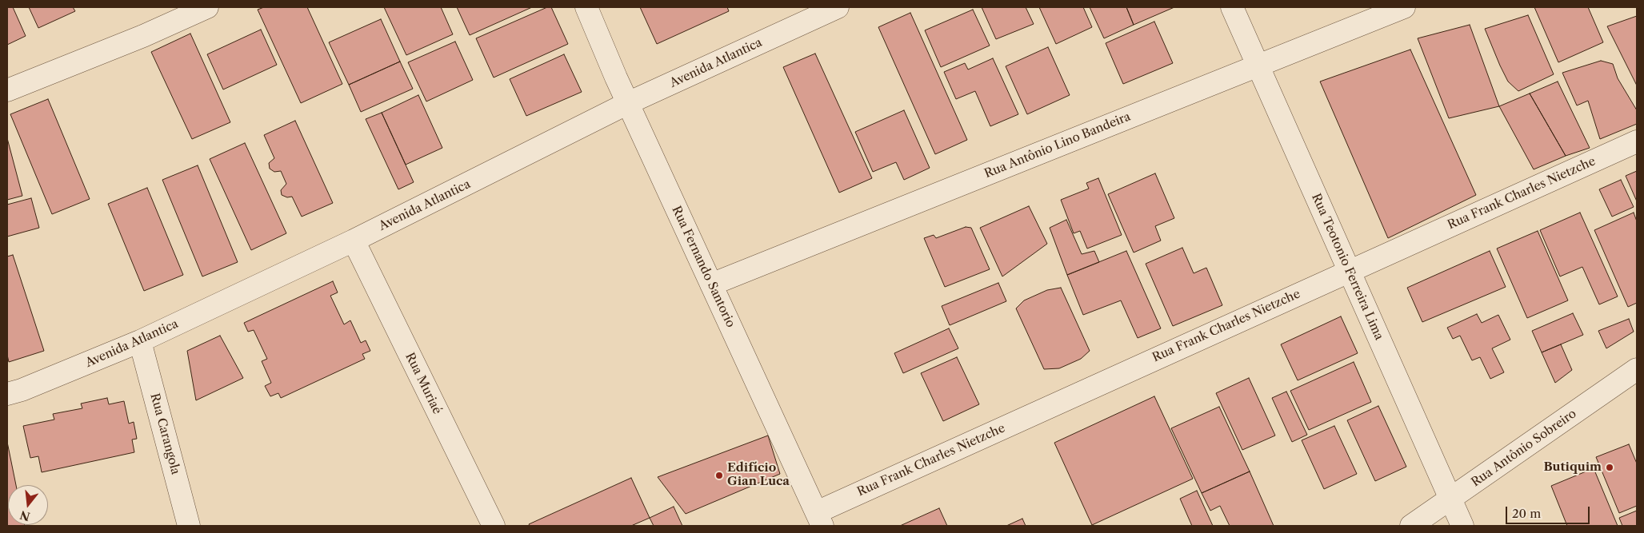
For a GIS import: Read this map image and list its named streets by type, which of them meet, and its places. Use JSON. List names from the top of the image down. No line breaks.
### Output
{"streets":{"street":["Avenida Atlantica","Rua Antônio Lino Bandeira","Rua Frank Charles Nietzche","Rua Fernando Santorio","Rua Teotonio Ferreira Lima","Rua Muriaé","Rua Carangola","Rua Antônio Sobreiro"]},"crossings":[["Avenida Atlantica","Rua Fernando Santorio"],["Avenida Atlantica","Rua Muriaé"],["Avenida Atlantica","Rua Carangola"],["Rua Antônio Lino Bandeira","Rua Fernando Santorio"],["Rua Antônio Lino Bandeira","Rua Teotonio Ferreira Lima"],["Rua Frank Charles Nietzche","Rua Fernando Santorio"],["Rua Frank Charles Nietzche","Rua Teotonio Ferreira Lima"],["Rua Teotonio Ferreira Lima","Rua Antônio Sobreiro"]],"places":["Butiquim","Edifício Gian Luca"],"scale_bar":"20 m","north":"bottom"}
